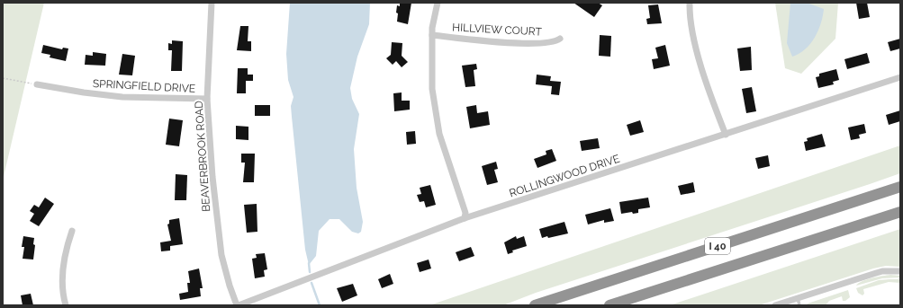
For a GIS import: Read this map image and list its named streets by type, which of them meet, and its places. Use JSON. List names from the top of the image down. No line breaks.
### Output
{"streets":{"highway":["I 40"],"street":["HILLVIEW COURT","SPRINGFIELD DRIVE","BEAVERBROOK ROAD","ROLLINGWOOD DRIVE"]},"crossings":[["SPRINGFIELD DRIVE","BEAVERBROOK ROAD"],["BEAVERBROOK ROAD","ROLLINGWOOD DRIVE"]]}
